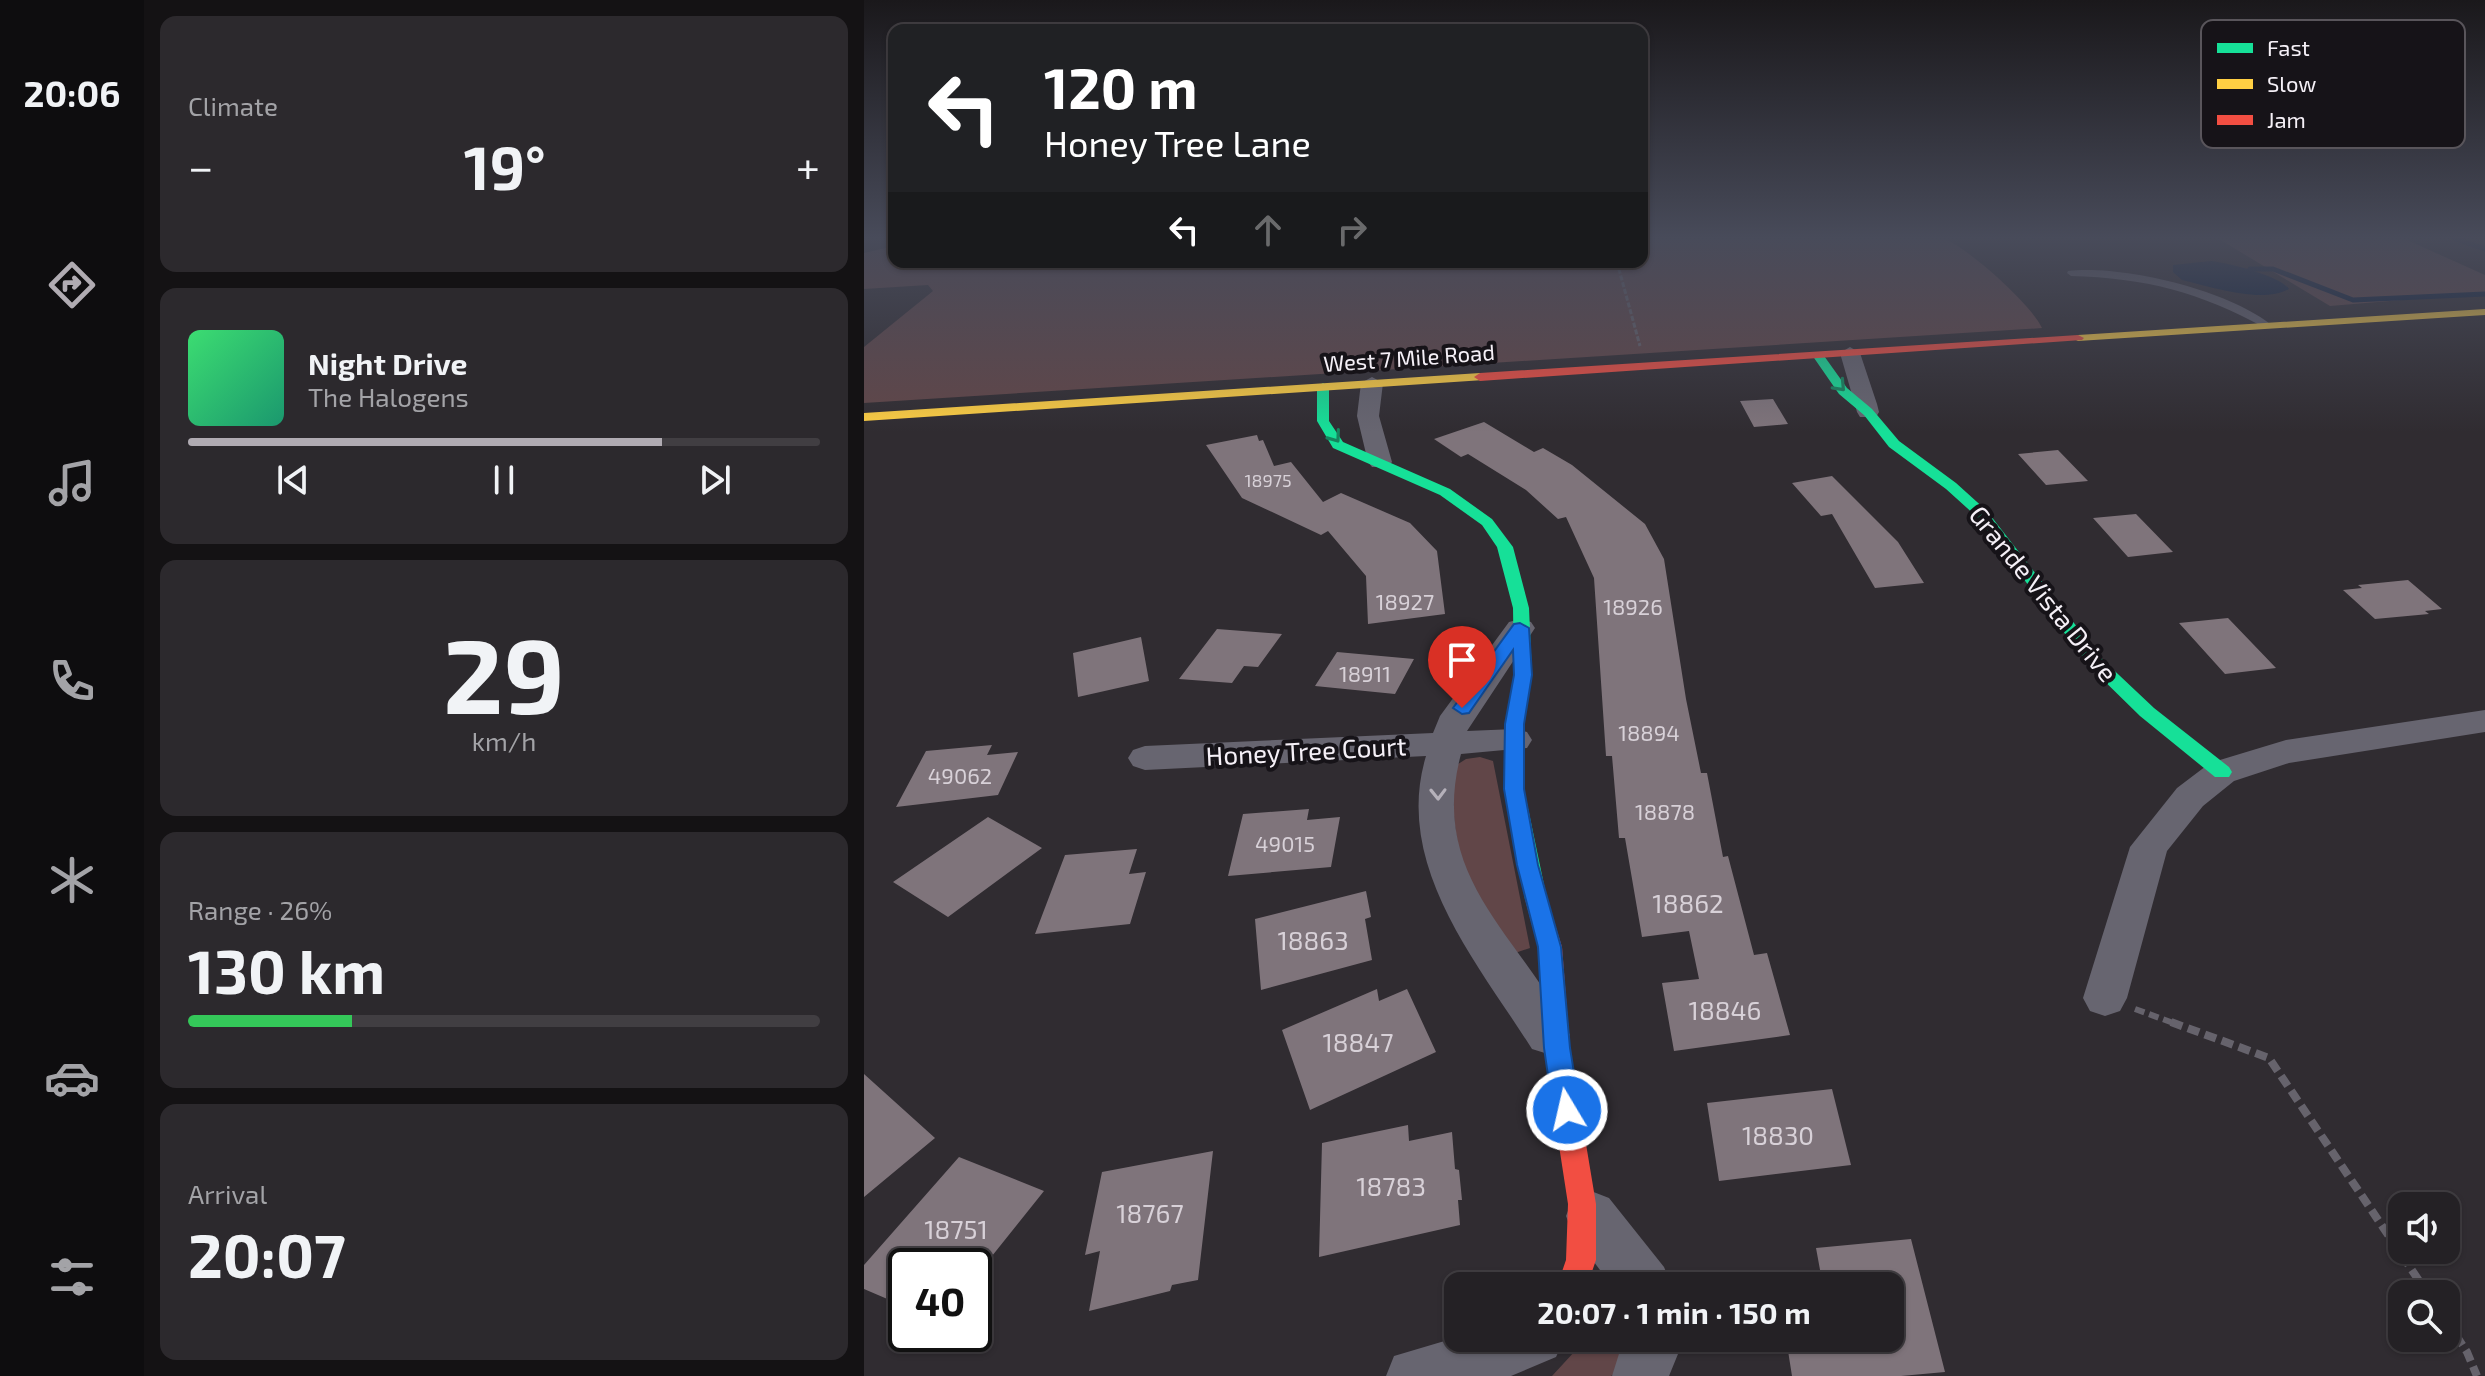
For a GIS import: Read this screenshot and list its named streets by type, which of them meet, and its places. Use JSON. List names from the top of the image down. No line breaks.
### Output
{"streets":{"street":["West 7 Mile Road","Grande Vista Drive","Honey Tree Court"]},"crossings":[["West 7 Mile Road","Grande Vista Drive"]],"house_numbers":["18975","18927","18926","18911","18894","49062","18878","49015","18862","18863","18846","18847","18830","18783","18767","18751"],"legend":["Fast","Slow","Jam"],"page":{"tabs":"20:06","tile":["Climate",["29","km/h"],["Range · 26%","130 km"],["Arrival","20:07"]],"turn":["120 m","Honey Tree Lane"],"heat":["−","19°","+"],"song":["Night Drive","The Halogens"],"limit":"40","trip":"20:07 · 1 min · 150 m"}}
